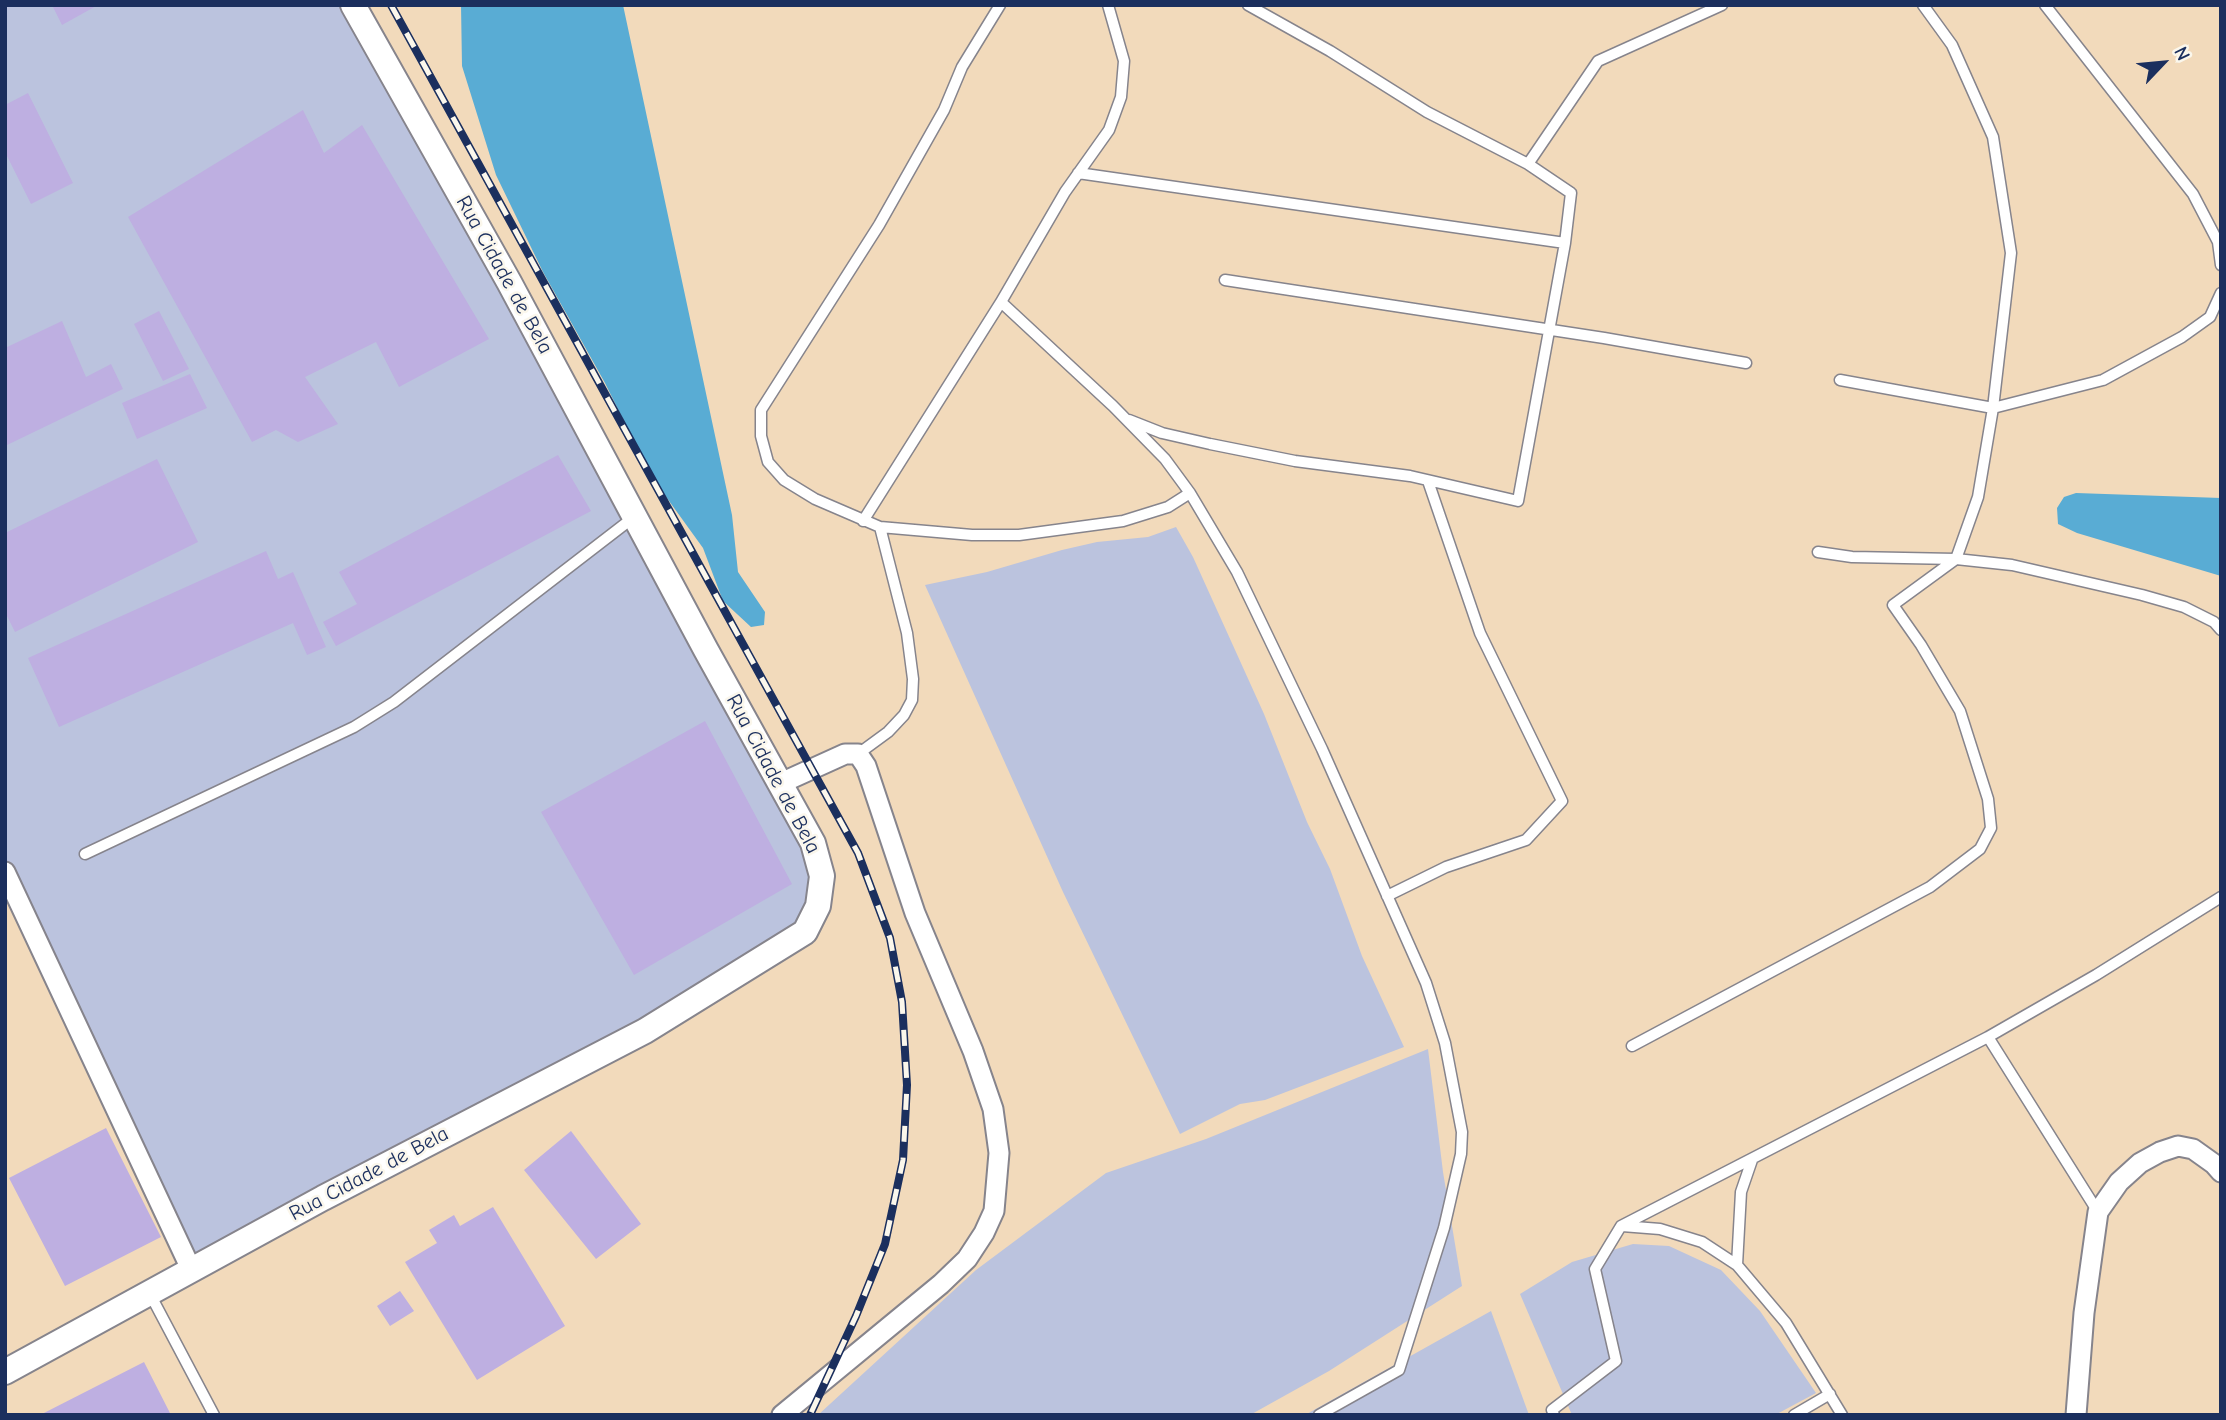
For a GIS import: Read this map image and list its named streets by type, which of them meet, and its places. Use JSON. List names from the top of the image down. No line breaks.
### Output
{"streets":{"street":["Rua Cidade de Bela"]},"north":"top right"}
